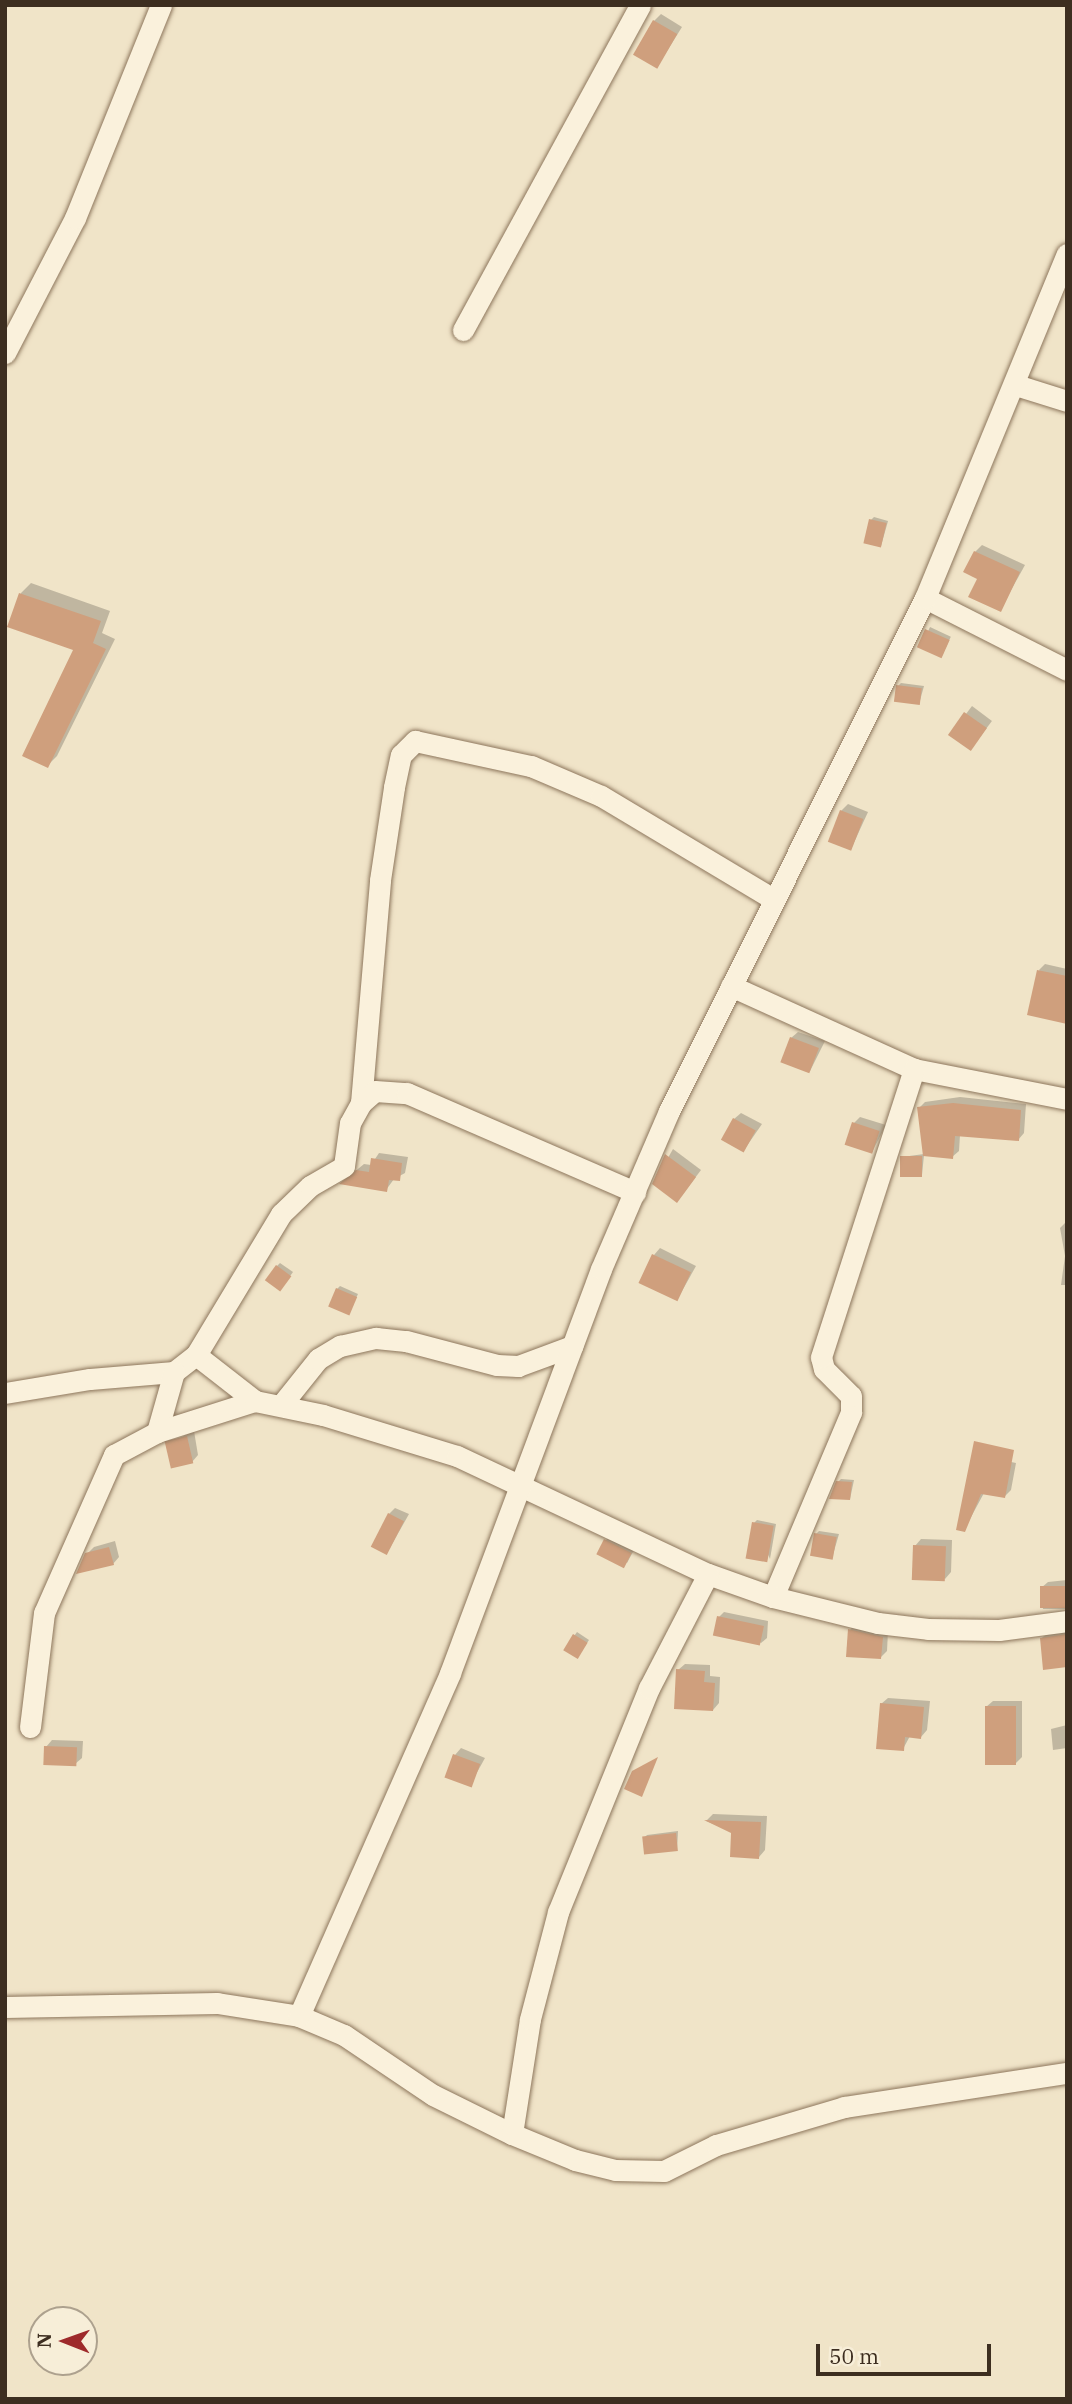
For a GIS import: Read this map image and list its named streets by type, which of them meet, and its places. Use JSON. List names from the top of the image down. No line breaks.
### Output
{"scale_bar":"50 m","north":"left"}
